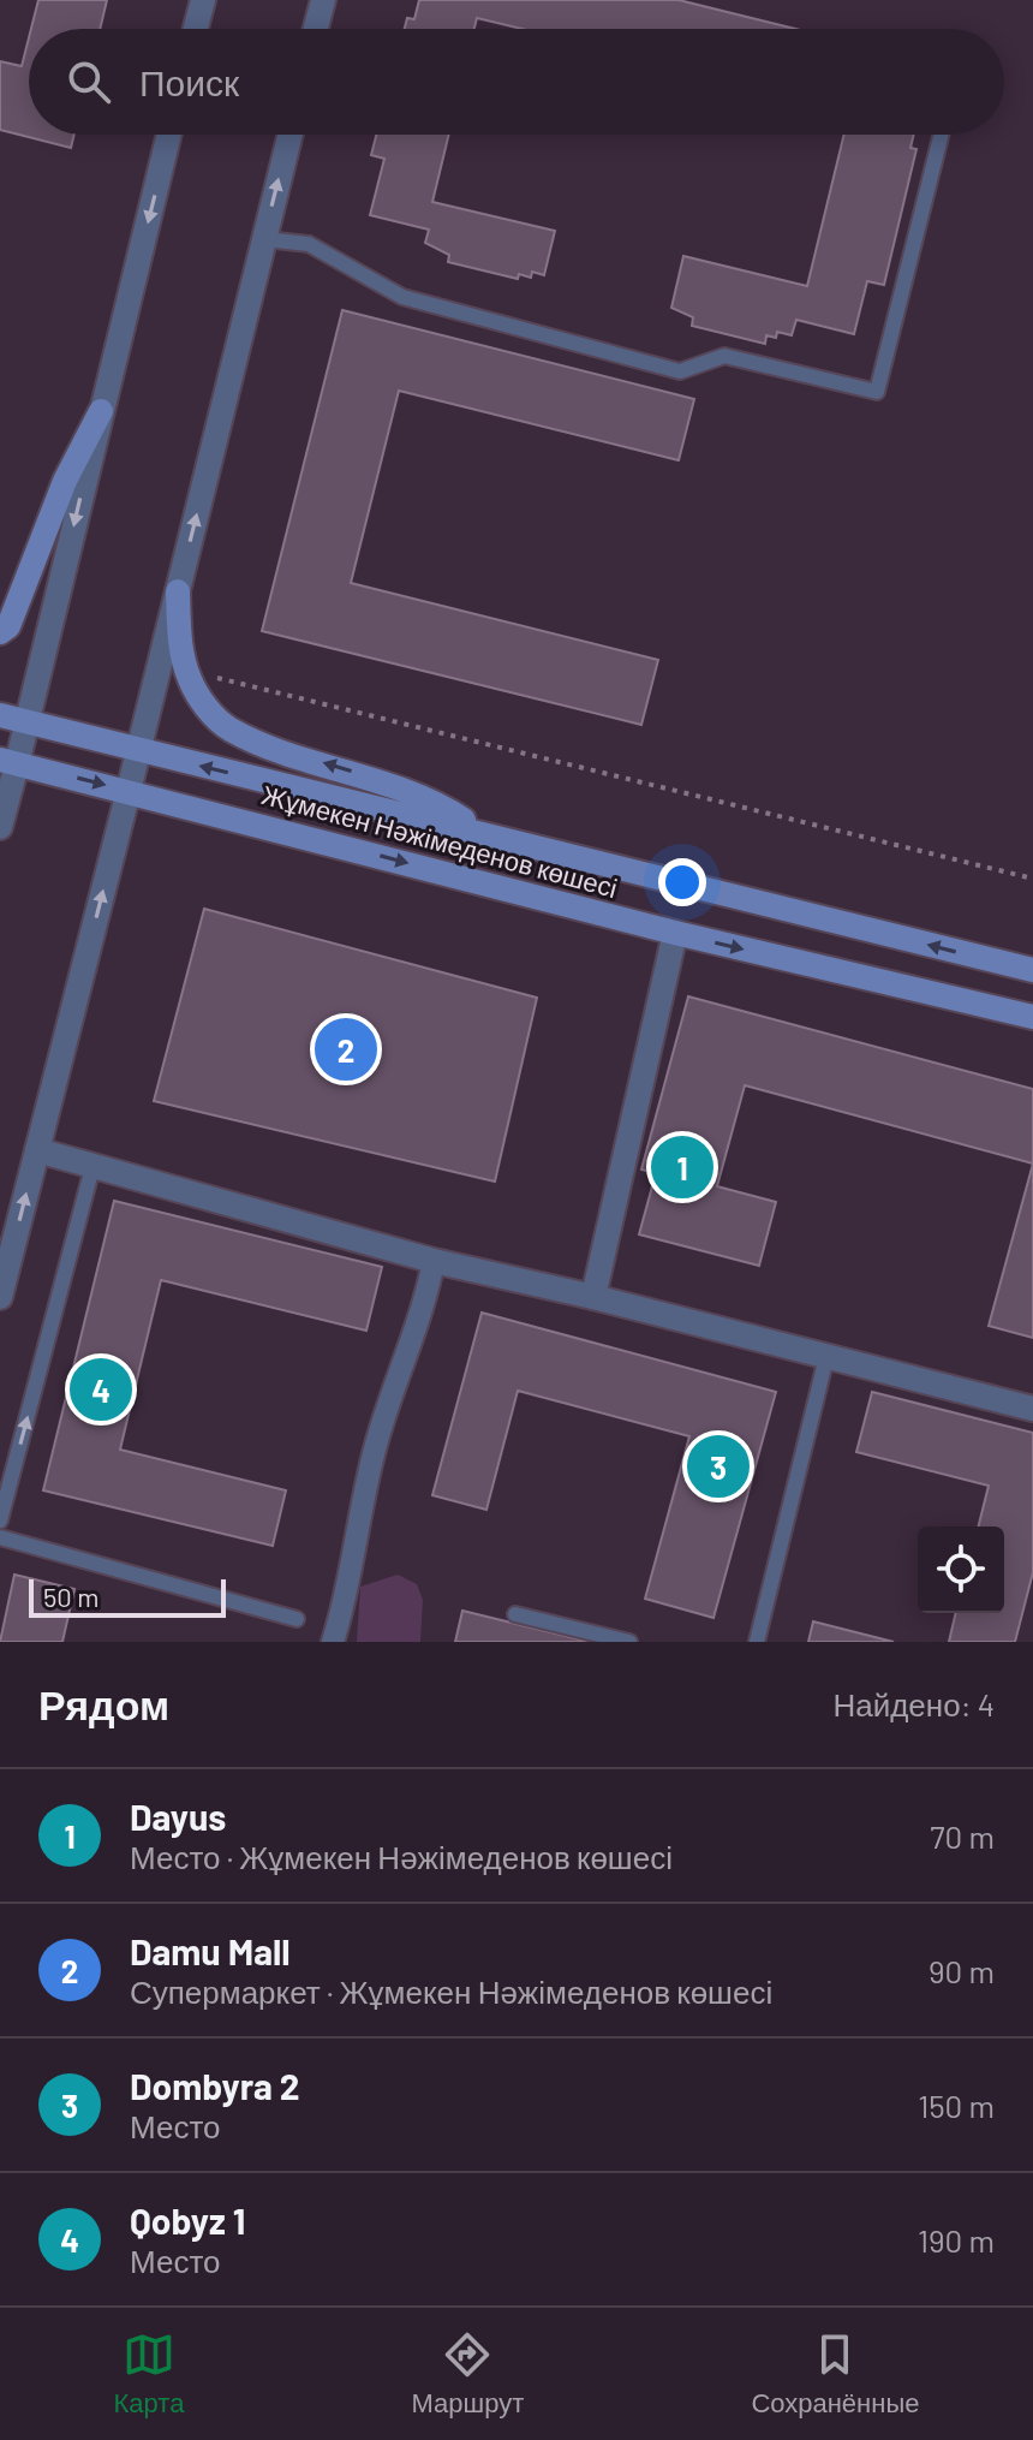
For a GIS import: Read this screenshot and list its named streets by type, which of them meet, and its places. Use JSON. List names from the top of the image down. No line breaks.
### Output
{"streets":{"main road":["Жұмекен Нәжімеденов көшесі"]},"scale_bar":"50 m","page":{"search":"Поиск","pins":["2","1","4","3"],"scale":"50 m","heading":["Рядом","Найдено: 4"],"list":[{"mark":"1","name":"Dayus","note":"Место · Жұмекен Нәжімеденов көшесі","value":"70 m"},{"mark":"2","name":"Damu Mall","note":"Супермаркет · Жұмекен Нәжімеденов көшесі","value":"90 m"},{"mark":"3","name":"Dombyra 2","note":"Место","value":"150 m"},{"mark":"4","name":"Qobyz 1","note":"Место","value":"190 m"}],"nav":["Карта","Маршрут","Сохранённые"]}}
